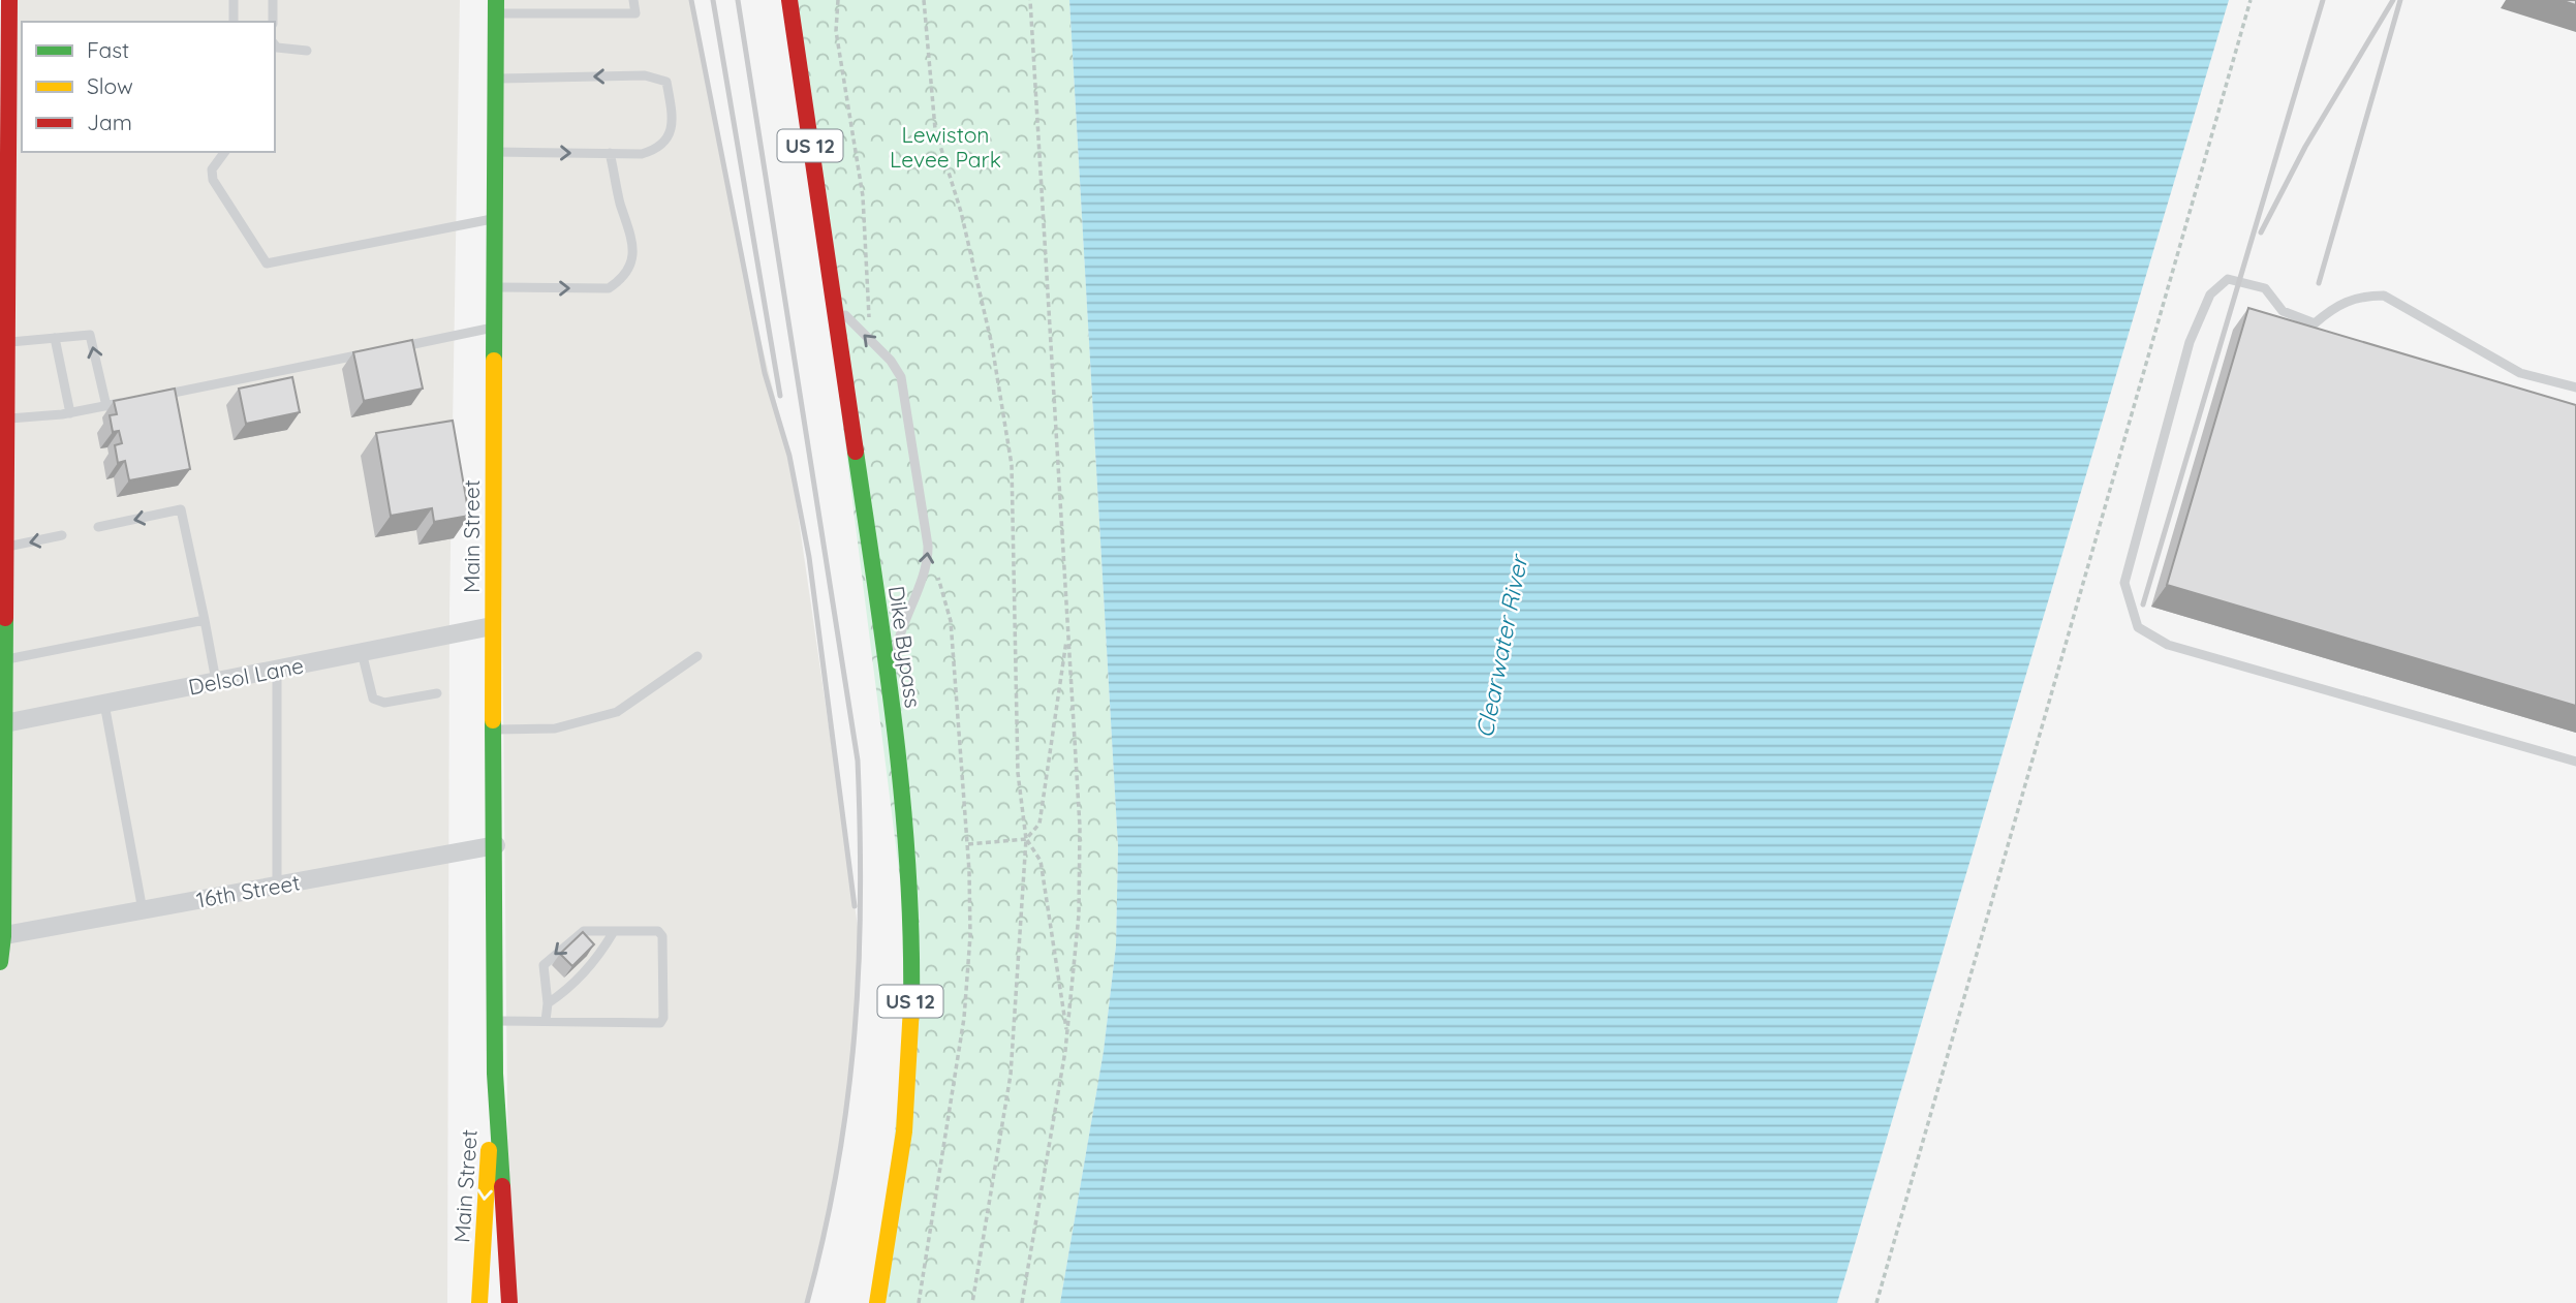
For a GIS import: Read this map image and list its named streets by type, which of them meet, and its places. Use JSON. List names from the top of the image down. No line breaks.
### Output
{"streets":{"main road":["US 12","Main Street","Dike Bypass"],"street":["Delsol Lane","16th Street"]},"crossings":[["Main Street","Delsol Lane"],["Main Street","16th Street"]],"water":["Clearwater River"],"parks":["Lewiston Levee Park"],"legend":["Fast","Slow","Jam"]}
